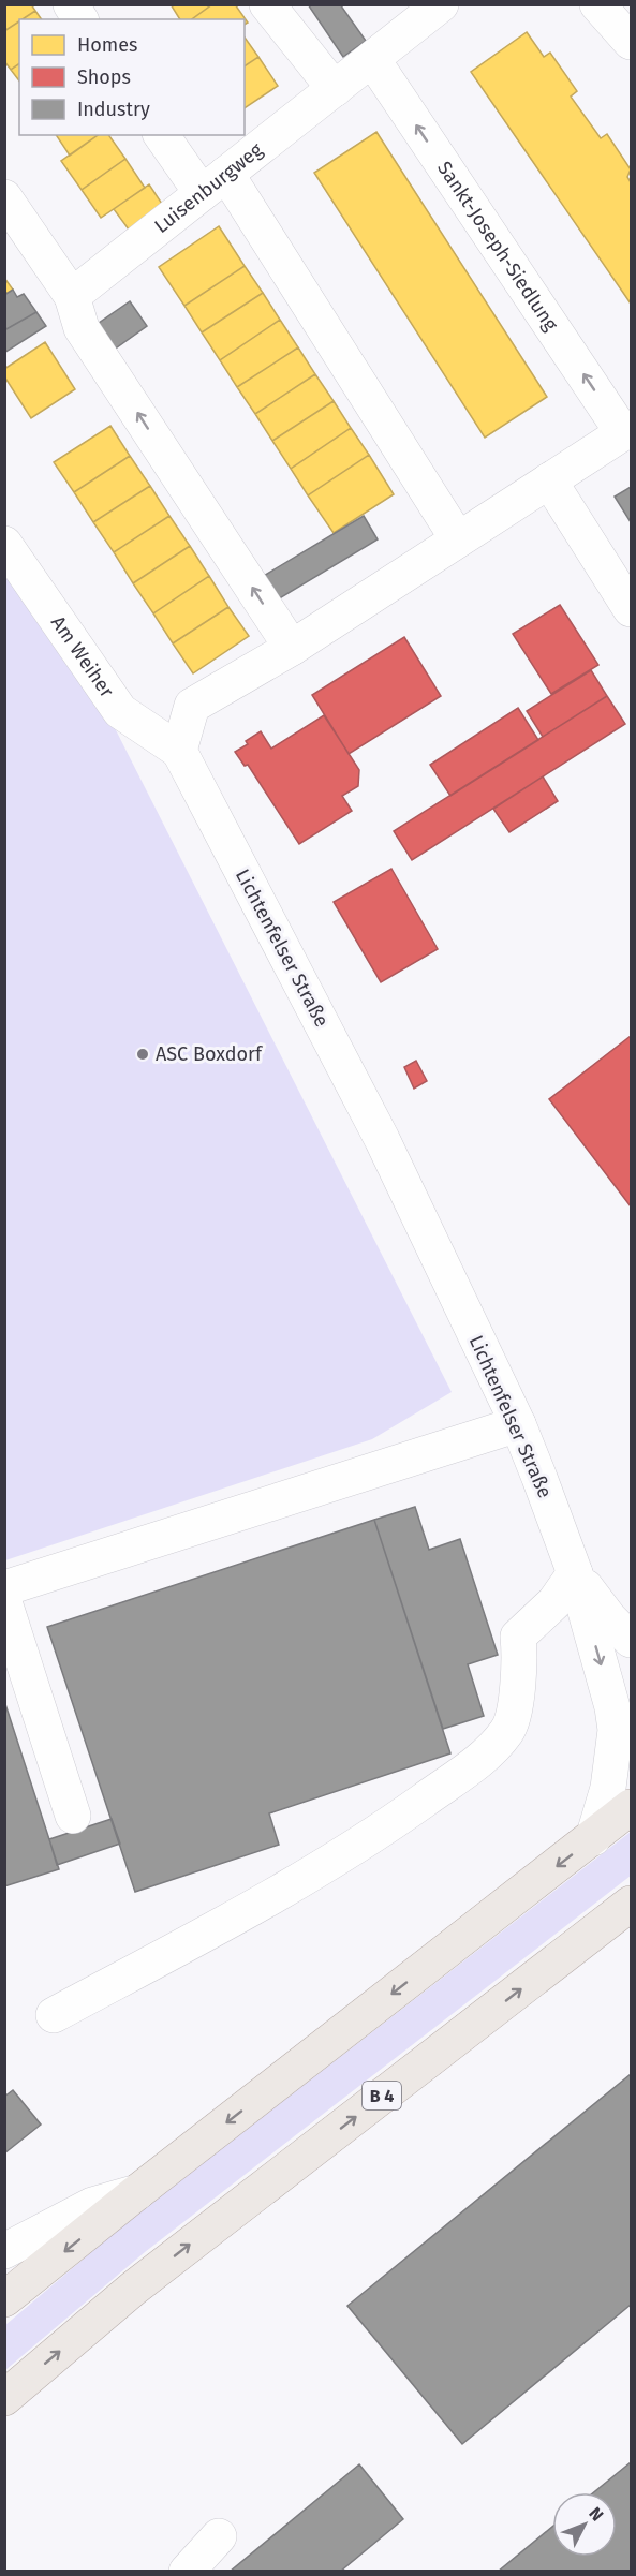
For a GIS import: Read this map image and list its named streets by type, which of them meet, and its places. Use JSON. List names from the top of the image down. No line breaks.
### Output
{"streets":{"main road":["B 4"],"street":["Luisenburgweg","Sankt-Joseph-Siedlung","Am Weiher","Lichtenfelser Straße"]},"crossings":[["Luisenburgweg","Sankt-Joseph-Siedlung"],["Am Weiher","Lichtenfelser Straße"]],"places":["ASC Boxdorf"],"legend":["Homes","Shops","Industry"],"north":"top right"}
